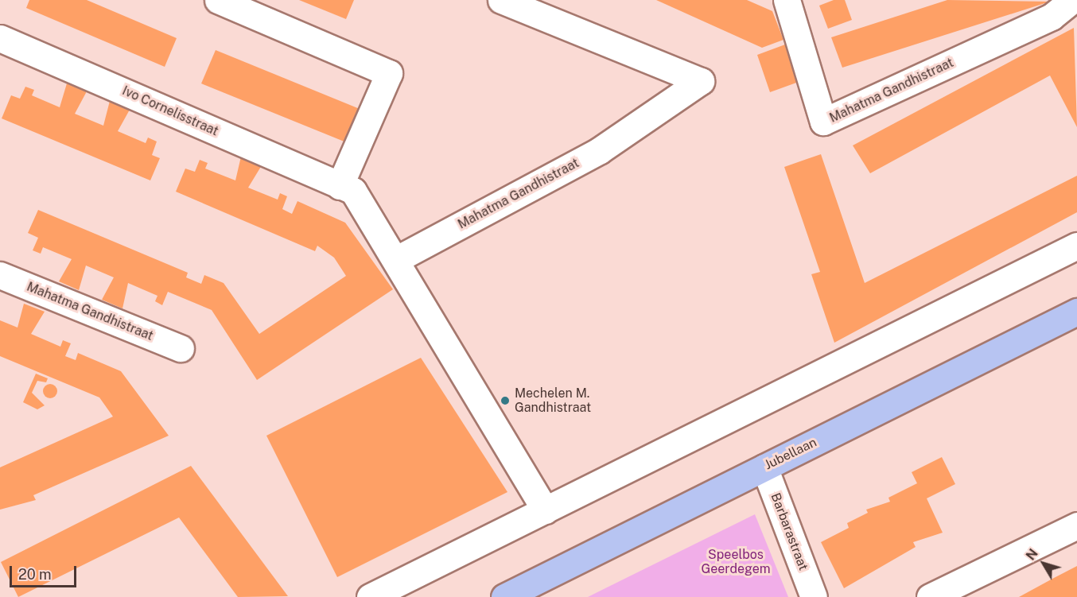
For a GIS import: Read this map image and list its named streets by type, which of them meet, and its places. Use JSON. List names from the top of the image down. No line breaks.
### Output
{"streets":{"main road":["Jubellaan"],"street":["Mahatma Gandhistraat","Ivo Cornelisstraat","Barbarastraat"]},"crossings":[["Mahatma Gandhistraat","Ivo Cornelisstraat"],["Jubellaan","Barbarastraat"]],"parks":["Speelbos Geerdegem"],"places":["Mechelen M. Gandhistraat"],"scale_bar":"20 m","north":"top left"}
